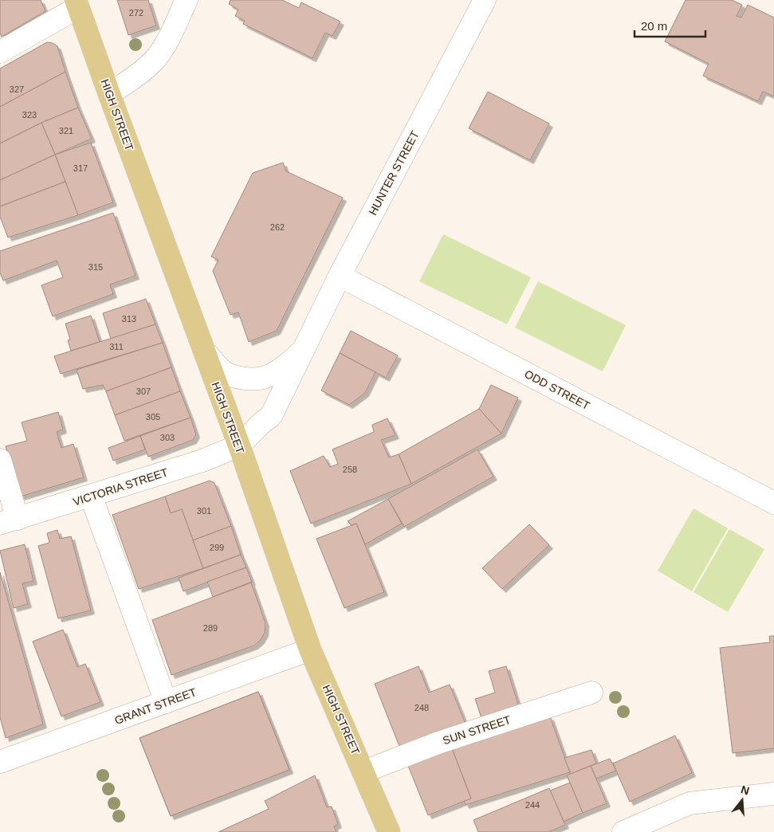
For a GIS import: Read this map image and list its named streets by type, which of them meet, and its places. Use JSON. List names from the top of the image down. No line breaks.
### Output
{"streets":{"main road":["HIGH STREET"],"street":["HUNTER STREET","ODD STREET","VICTORIA STREET","GRANT STREET","SUN STREET"]},"crossings":[["HIGH STREET","HUNTER STREET"],["HIGH STREET","VICTORIA STREET"],["HIGH STREET","GRANT STREET"],["HIGH STREET","SUN STREET"],["HUNTER STREET","ODD STREET"],["HUNTER STREET","VICTORIA STREET"]],"house_numbers":["272","327","323","321","317","262","315","313","311","307","305","303","258","301","299","289","248","244"],"scale_bar":"20 m","north":"top"}
